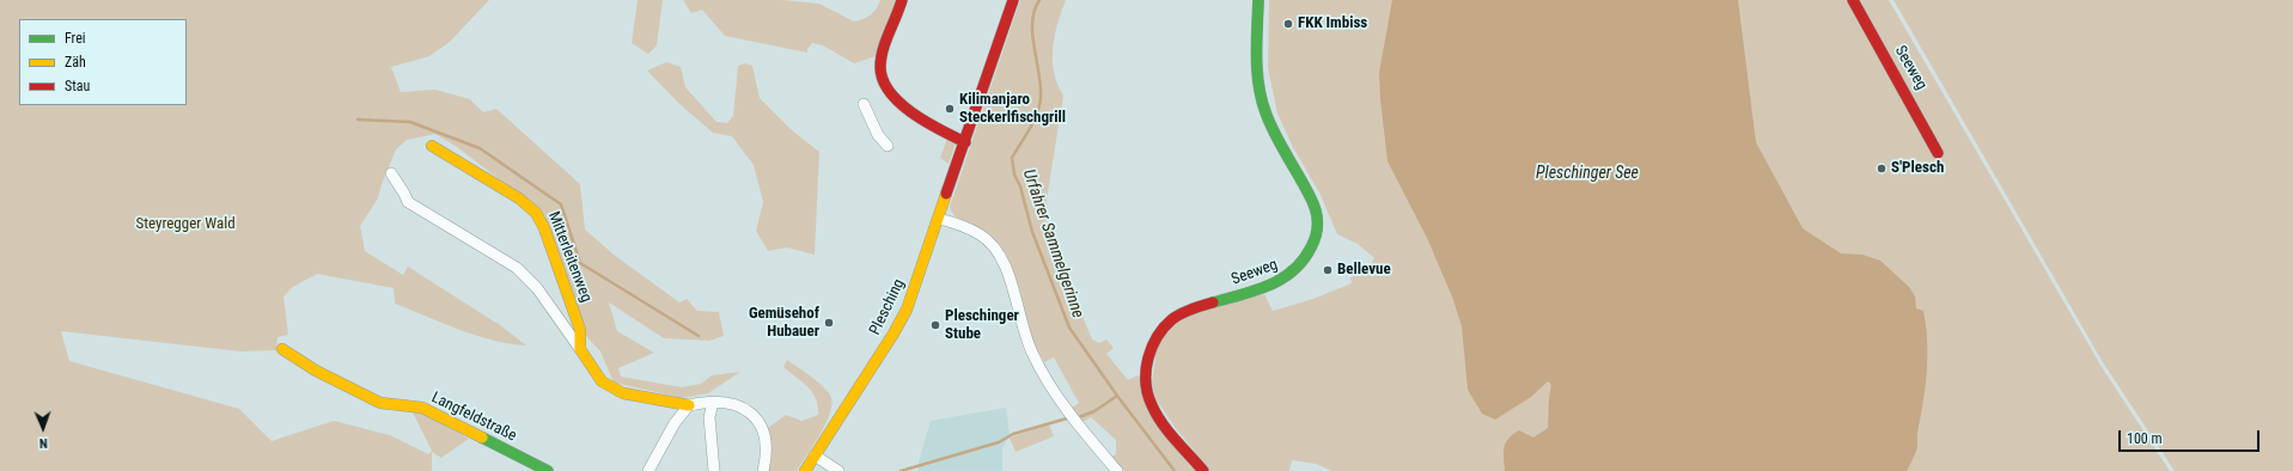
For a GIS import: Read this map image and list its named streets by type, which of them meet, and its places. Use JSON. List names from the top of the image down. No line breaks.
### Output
{"streets":{"street":["Seeweg","Mitterleitenweg","Plesching","Langfeldstraße"]},"water":["Pleschinger See","Urfahrer Sammelgerinne"],"parks":["Steyregger Wald"],"places":["FKK Imbiss","Kilimanjaro Steckerlfischgrill","S'Plesch","Bellevue","Gemüsehof Hubauer","Pleschinger Stube"],"legend":["Frei","Zäh","Stau"],"scale_bar":"100 m","north":"bottom"}
